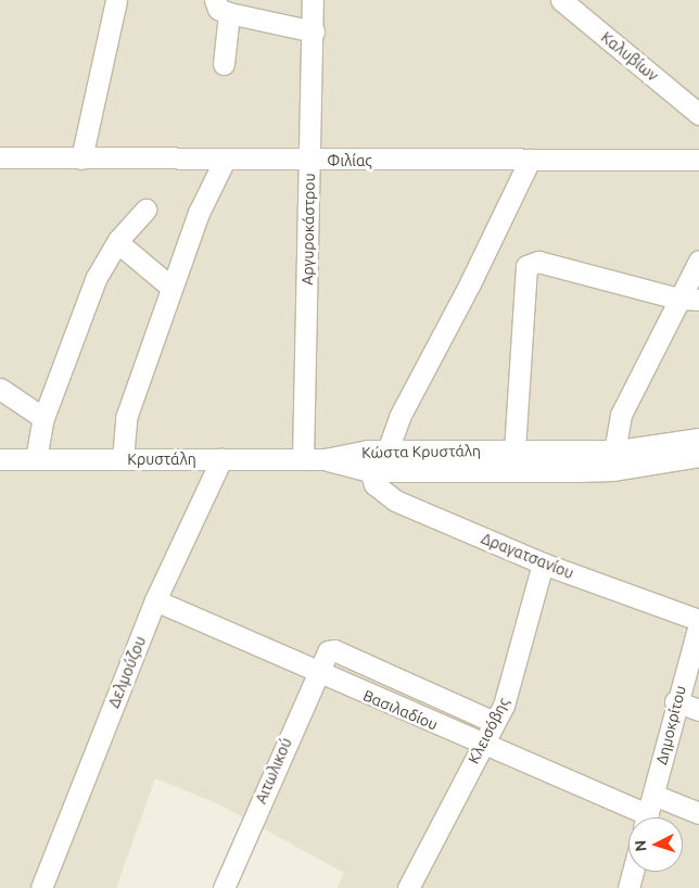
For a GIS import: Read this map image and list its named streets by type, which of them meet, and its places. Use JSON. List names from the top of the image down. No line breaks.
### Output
{"streets":{"street":["Καλυβίων","Φιλίας","Αργυροκάστρου","Κώστα Κρυστάλη","Κρυστάλη","Δραγατσανίου","Δελμούζου","Βασιλαδίου","Δημοκρίτου","Κλεισόβης","Αιτωλικού"]},"crossings":[["Φιλίας","Αργυροκάστρου"],["Αργυροκάστρου","Κρυστάλη"],["Κώστα Κρυστάλη","Κρυστάλη"],["Κώστα Κρυστάλη","Δραγατσανίου"],["Κρυστάλη","Δελμούζου"],["Δραγατσανίου","Δημοκρίτου"],["Δραγατσανίου","Κλεισόβης"],["Δελμούζου","Βασιλαδίου"],["Βασιλαδίου","Δημοκρίτου"],["Βασιλαδίου","Κλεισόβης"],["Βασιλαδίου","Αιτωλικού"],["Κλεισόβης","Αιτωλικού"]],"north":"left"}
